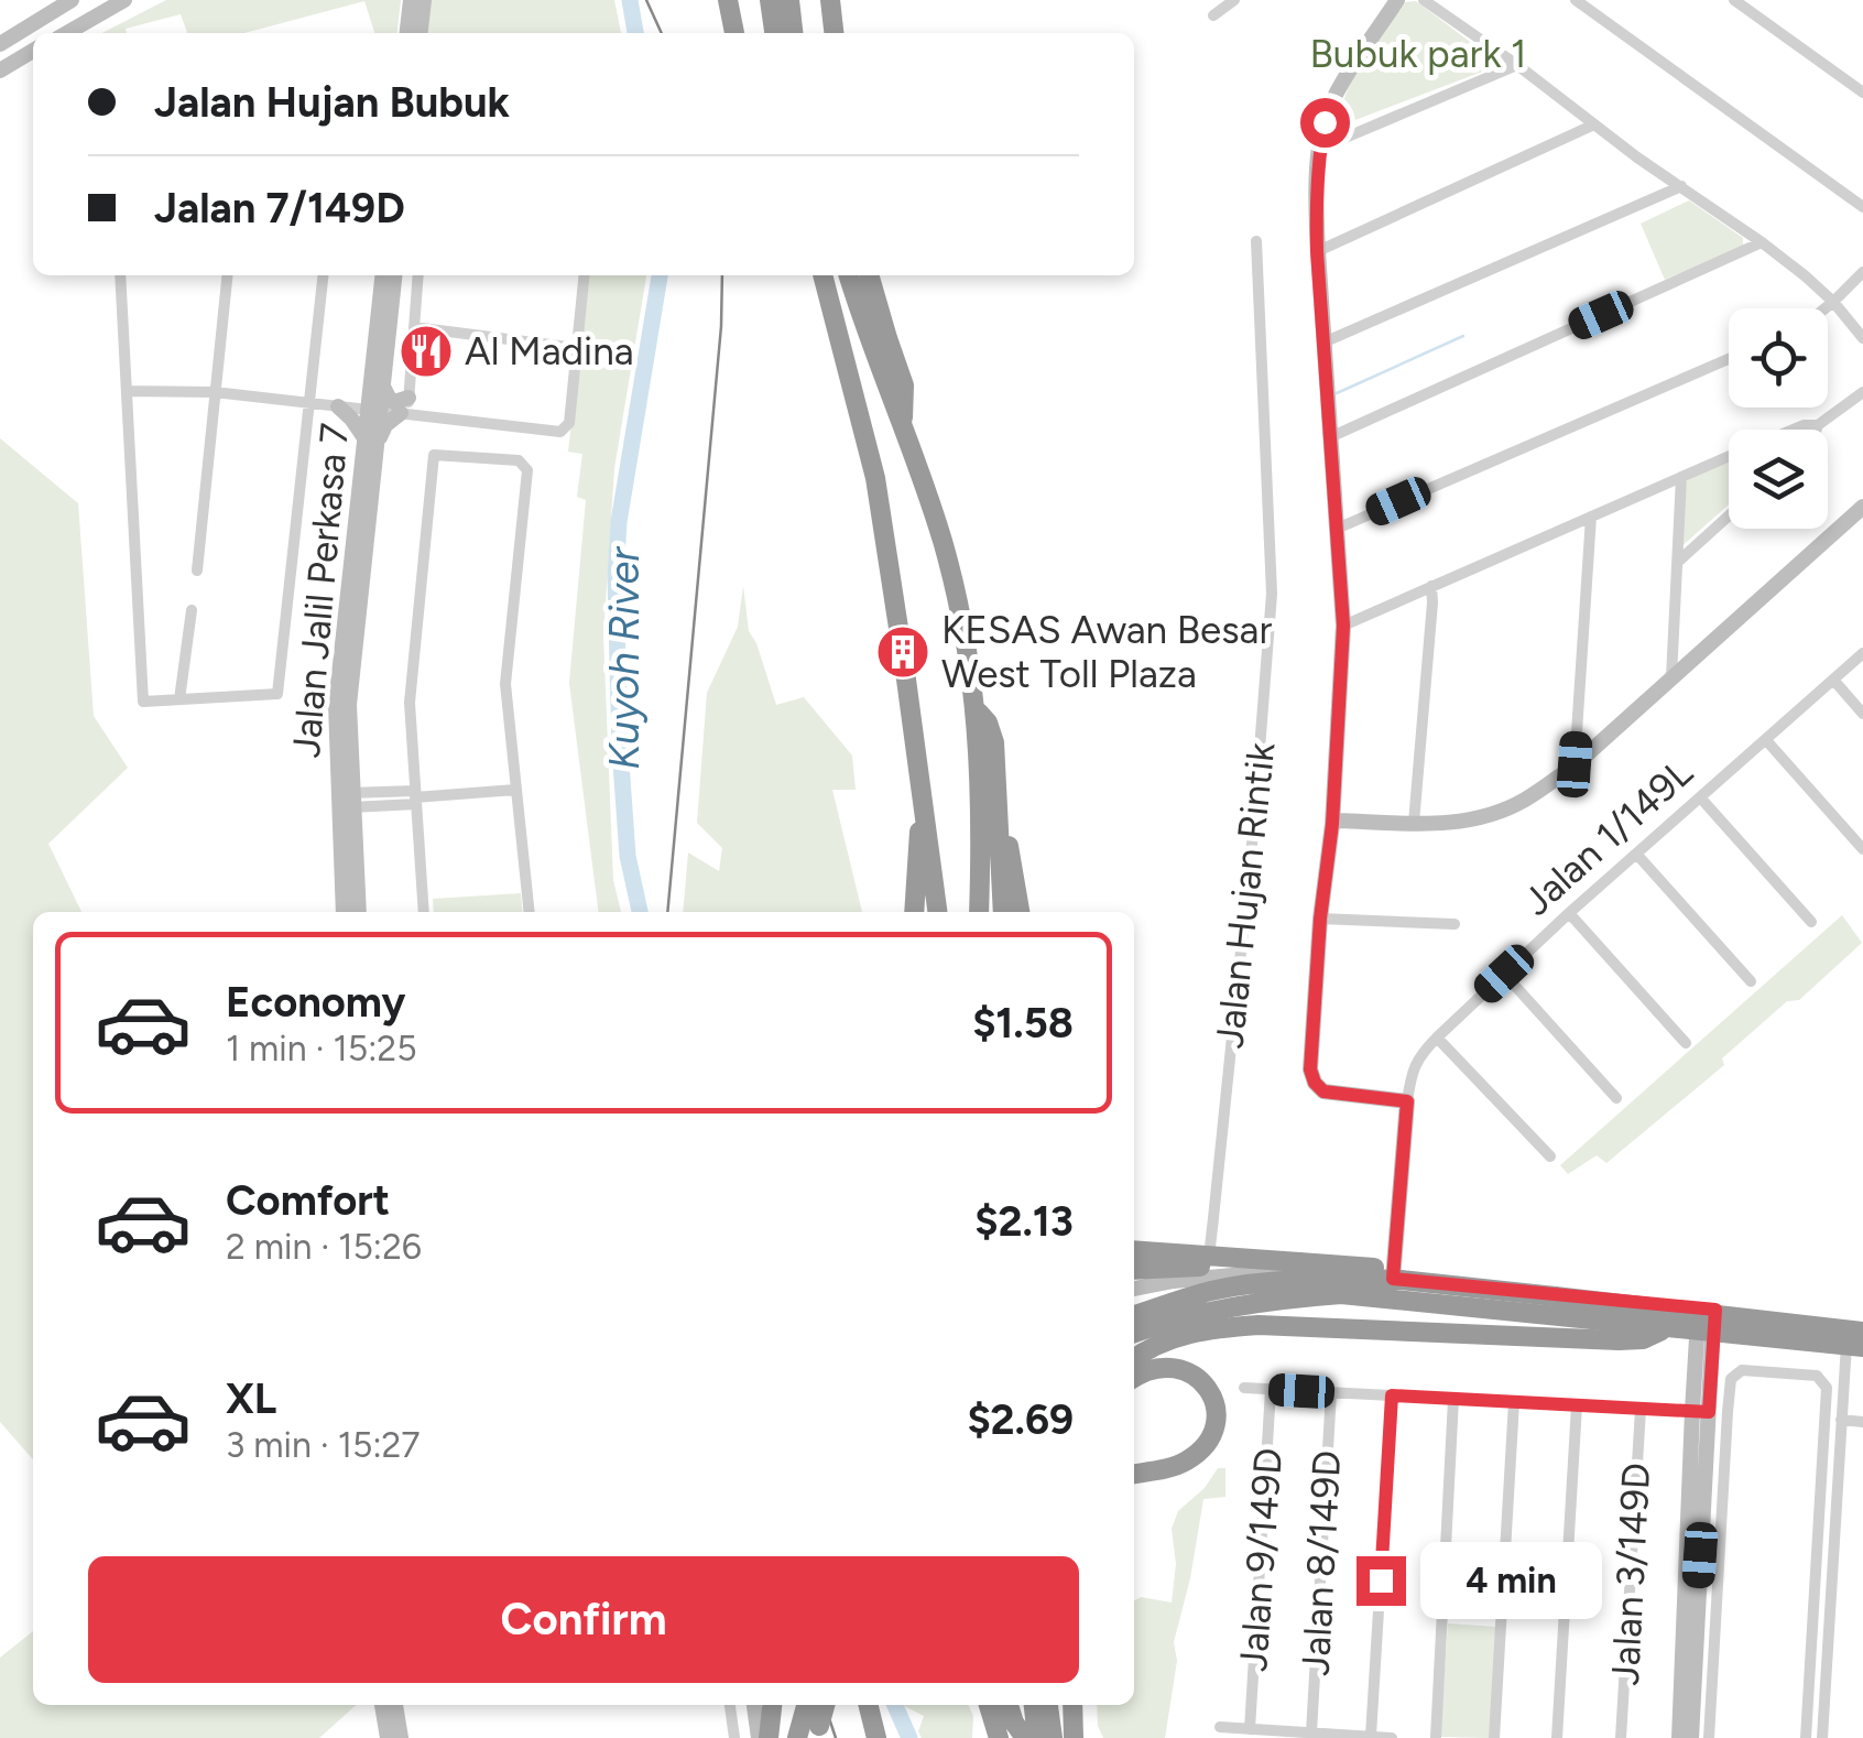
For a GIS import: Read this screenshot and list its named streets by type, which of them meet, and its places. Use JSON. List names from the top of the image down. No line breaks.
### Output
{"streets":{"street":["Jalan Jalil Perkasa 7","Jalan 1/149L","Jalan Hujan Rintik","Jalan 9/149D","Jalan 8/149D","Jalan 3/149D"]},"water":["Kuyoh River"],"parks":["Bubuk park 1"],"places":{"restaurant":["Al Madina"],"building":["KESAS Awan Besar West Toll Plaza"]},"page":{"banner":["Jalan Hujan Bubuk","Jalan 7/149D"],"list":[{"name":"Economy","note":"1 min · 15:25","value":"$1.58"},{"name":"Comfort","note":"2 min · 15:26","value":"$2.13"},{"name":"XL","note":"3 min · 15:27","value":"$2.69"}],"buttons":"Confirm","bubble":"4 min"}}
